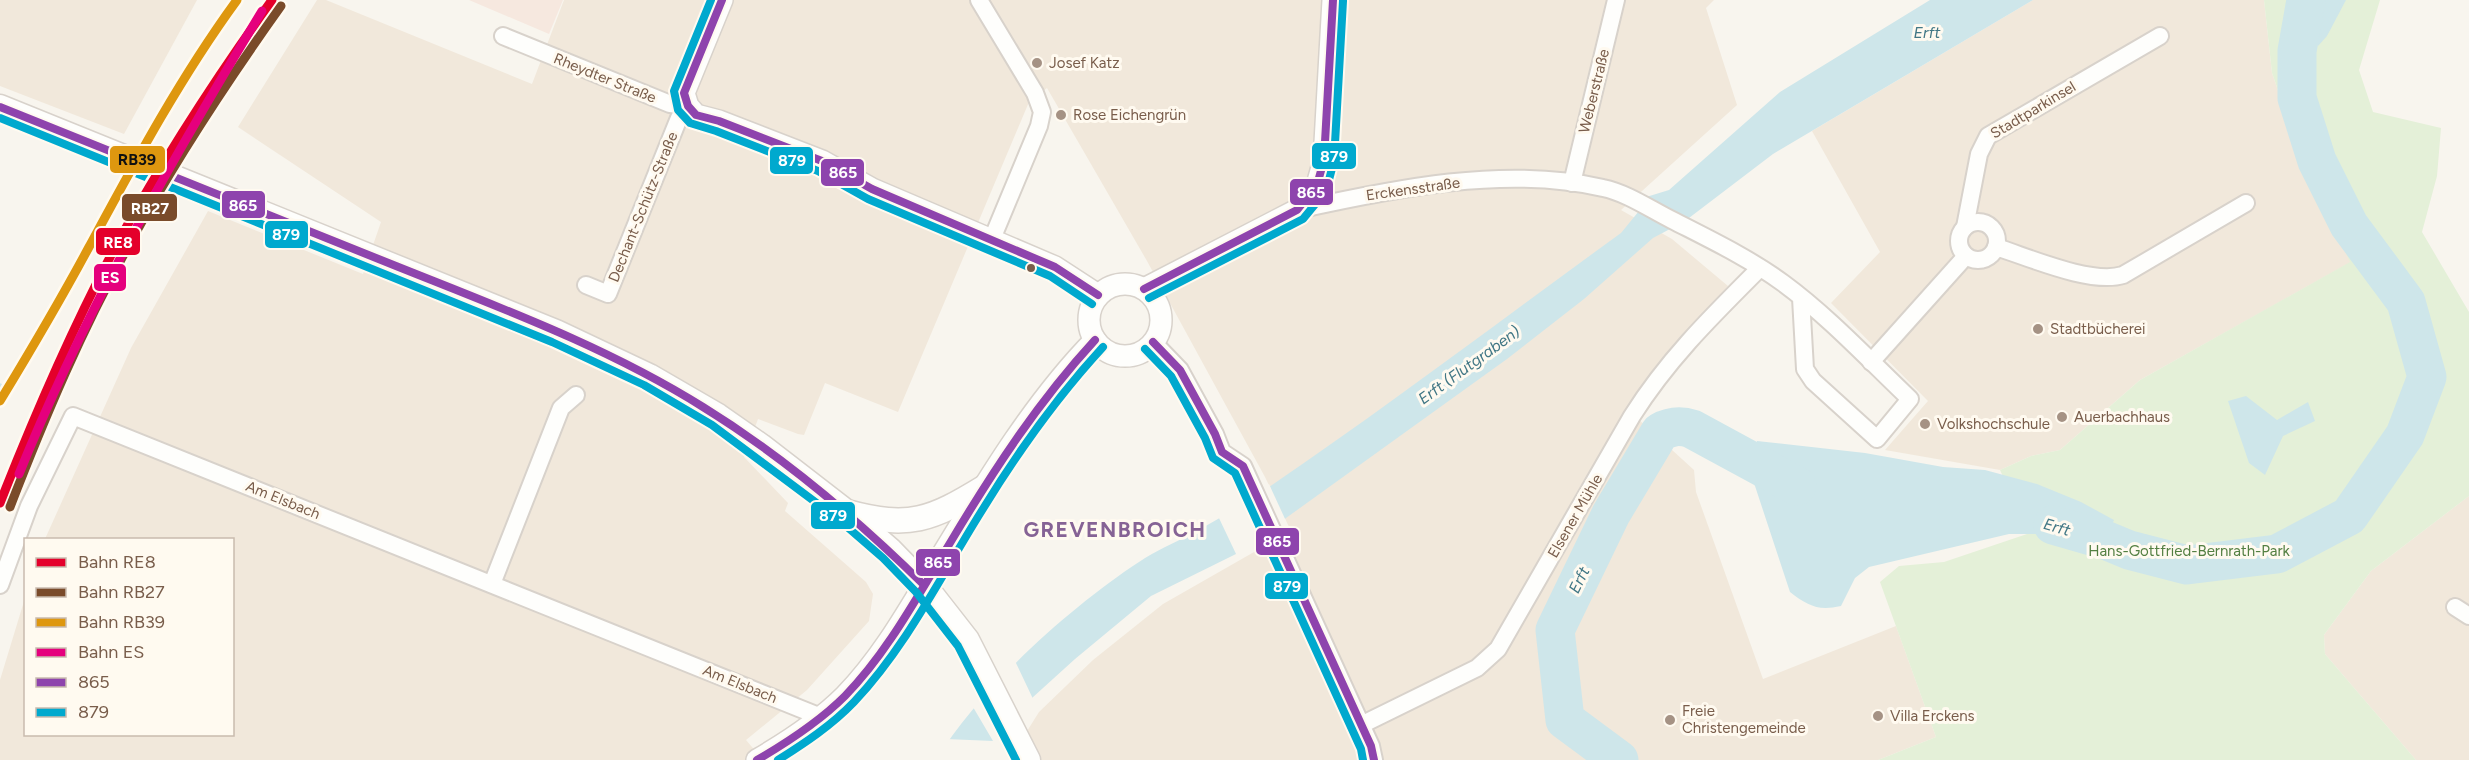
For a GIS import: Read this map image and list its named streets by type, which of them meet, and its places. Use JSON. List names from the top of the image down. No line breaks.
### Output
{"streets":{"street":["Rheydter Straße","Weberstraße","Stadtparkinsel","Erckensstraße","Dechant-Schütz-Straße","Am Elsbach","Elsener Mühle"]},"crossings":[["Rheydter Straße","Erckensstraße"],["Rheydter Straße","Dechant-Schütz-Straße"],["Weberstraße","Erckensstraße"],["Erckensstraße","Elsener Mühle"]],"districts":["GREVENBROICH"],"water":["Erft","Erft (Flutgraben)"],"parks":["Hans-Gottfried-Bernrath-Park"],"places":["Josef Katz","Rose Eichengrün","Stadtbücherei","Auerbachhaus","Volkshochschule","Villa Erckens","Freie Christengemeinde"],"lines":["rail line RE8","rail line RB39","transit line 865","transit line 879","rail line RB27","rail line ES"],"legend":["Bahn RE8","Bahn RB27","Bahn RB39","Bahn ES","865","879"]}
